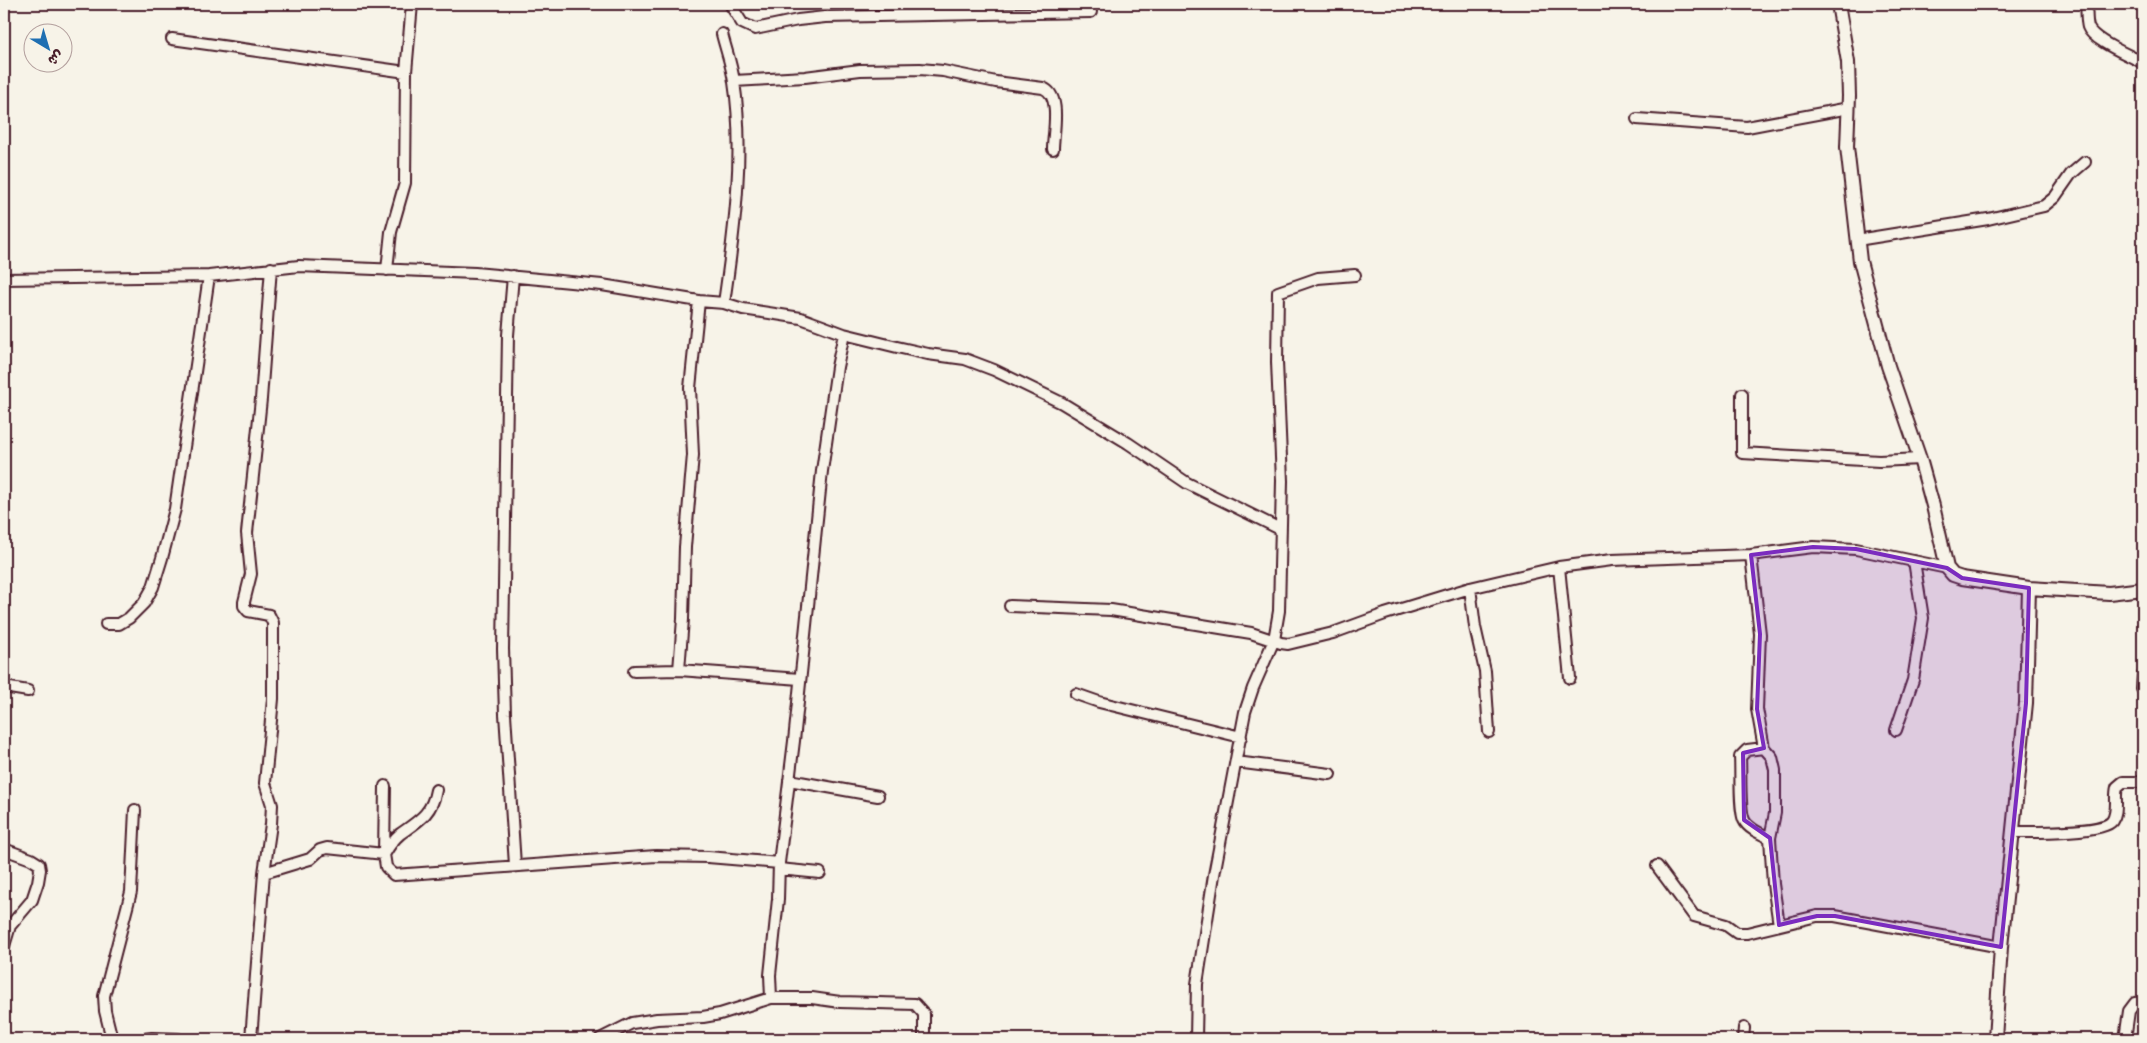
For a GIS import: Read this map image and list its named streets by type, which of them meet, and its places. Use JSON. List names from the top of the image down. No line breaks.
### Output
{"north":"bottom right"}
